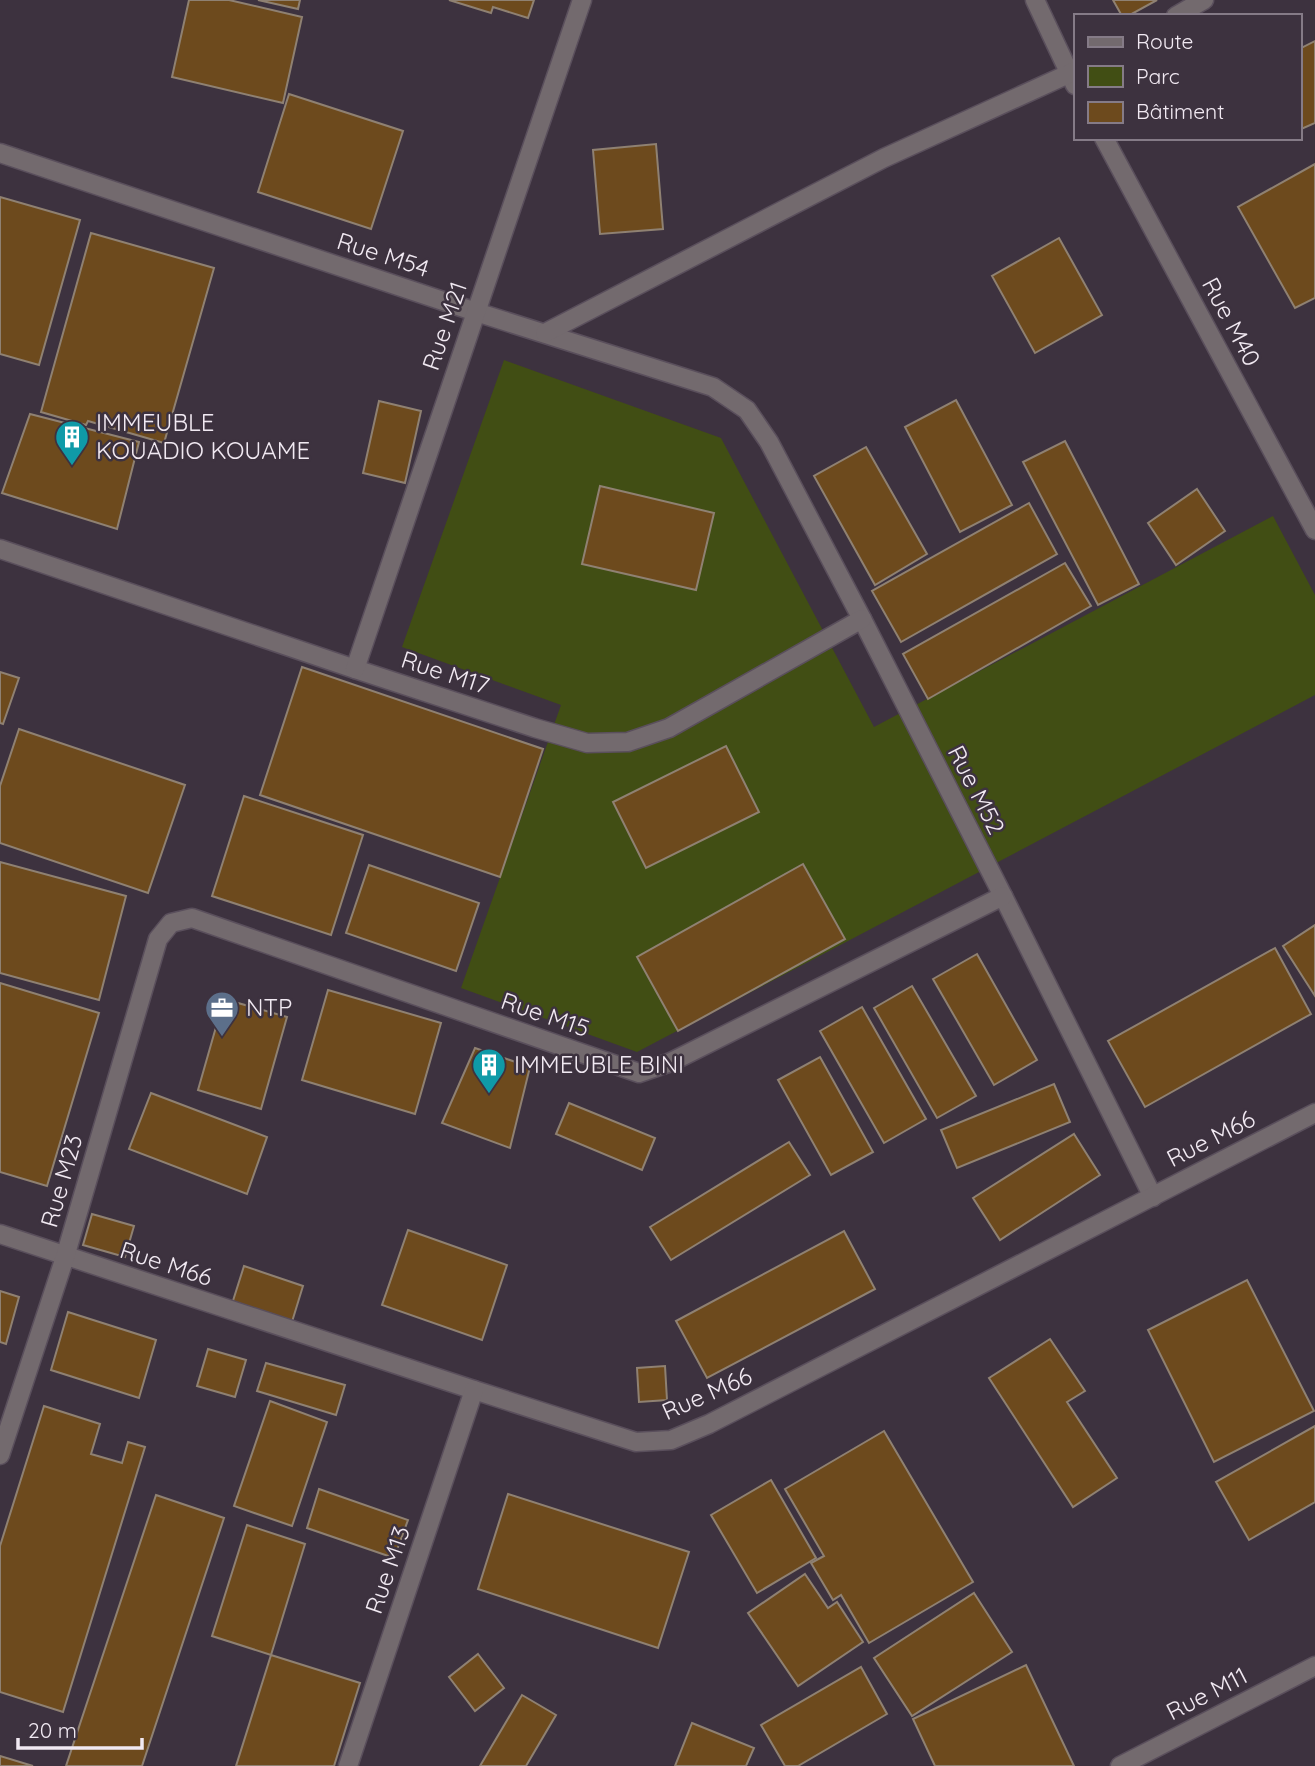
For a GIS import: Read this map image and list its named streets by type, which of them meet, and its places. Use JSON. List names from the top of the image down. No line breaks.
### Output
{"streets":{"street":["Rue M54","Rue M40","Rue M21","Rue M17","Rue M52","Rue M15","Rue M66","Rue M23","Rue M13","Rue M11"]},"crossings":[["Rue M54","Rue M21"],["Rue M54","Rue M52"],["Rue M21","Rue M17"],["Rue M17","Rue M52"],["Rue M52","Rue M15"],["Rue M52","Rue M66"],["Rue M15","Rue M23"],["Rue M66","Rue M23"],["Rue M66","Rue M13"]],"places":{"building":["IMMEUBLE KOUADIO KOUAME","IMMEUBLE BINI"],"office":["NTP"]},"legend":["Route","Parc","Bâtiment"],"scale_bar":"20 m"}
